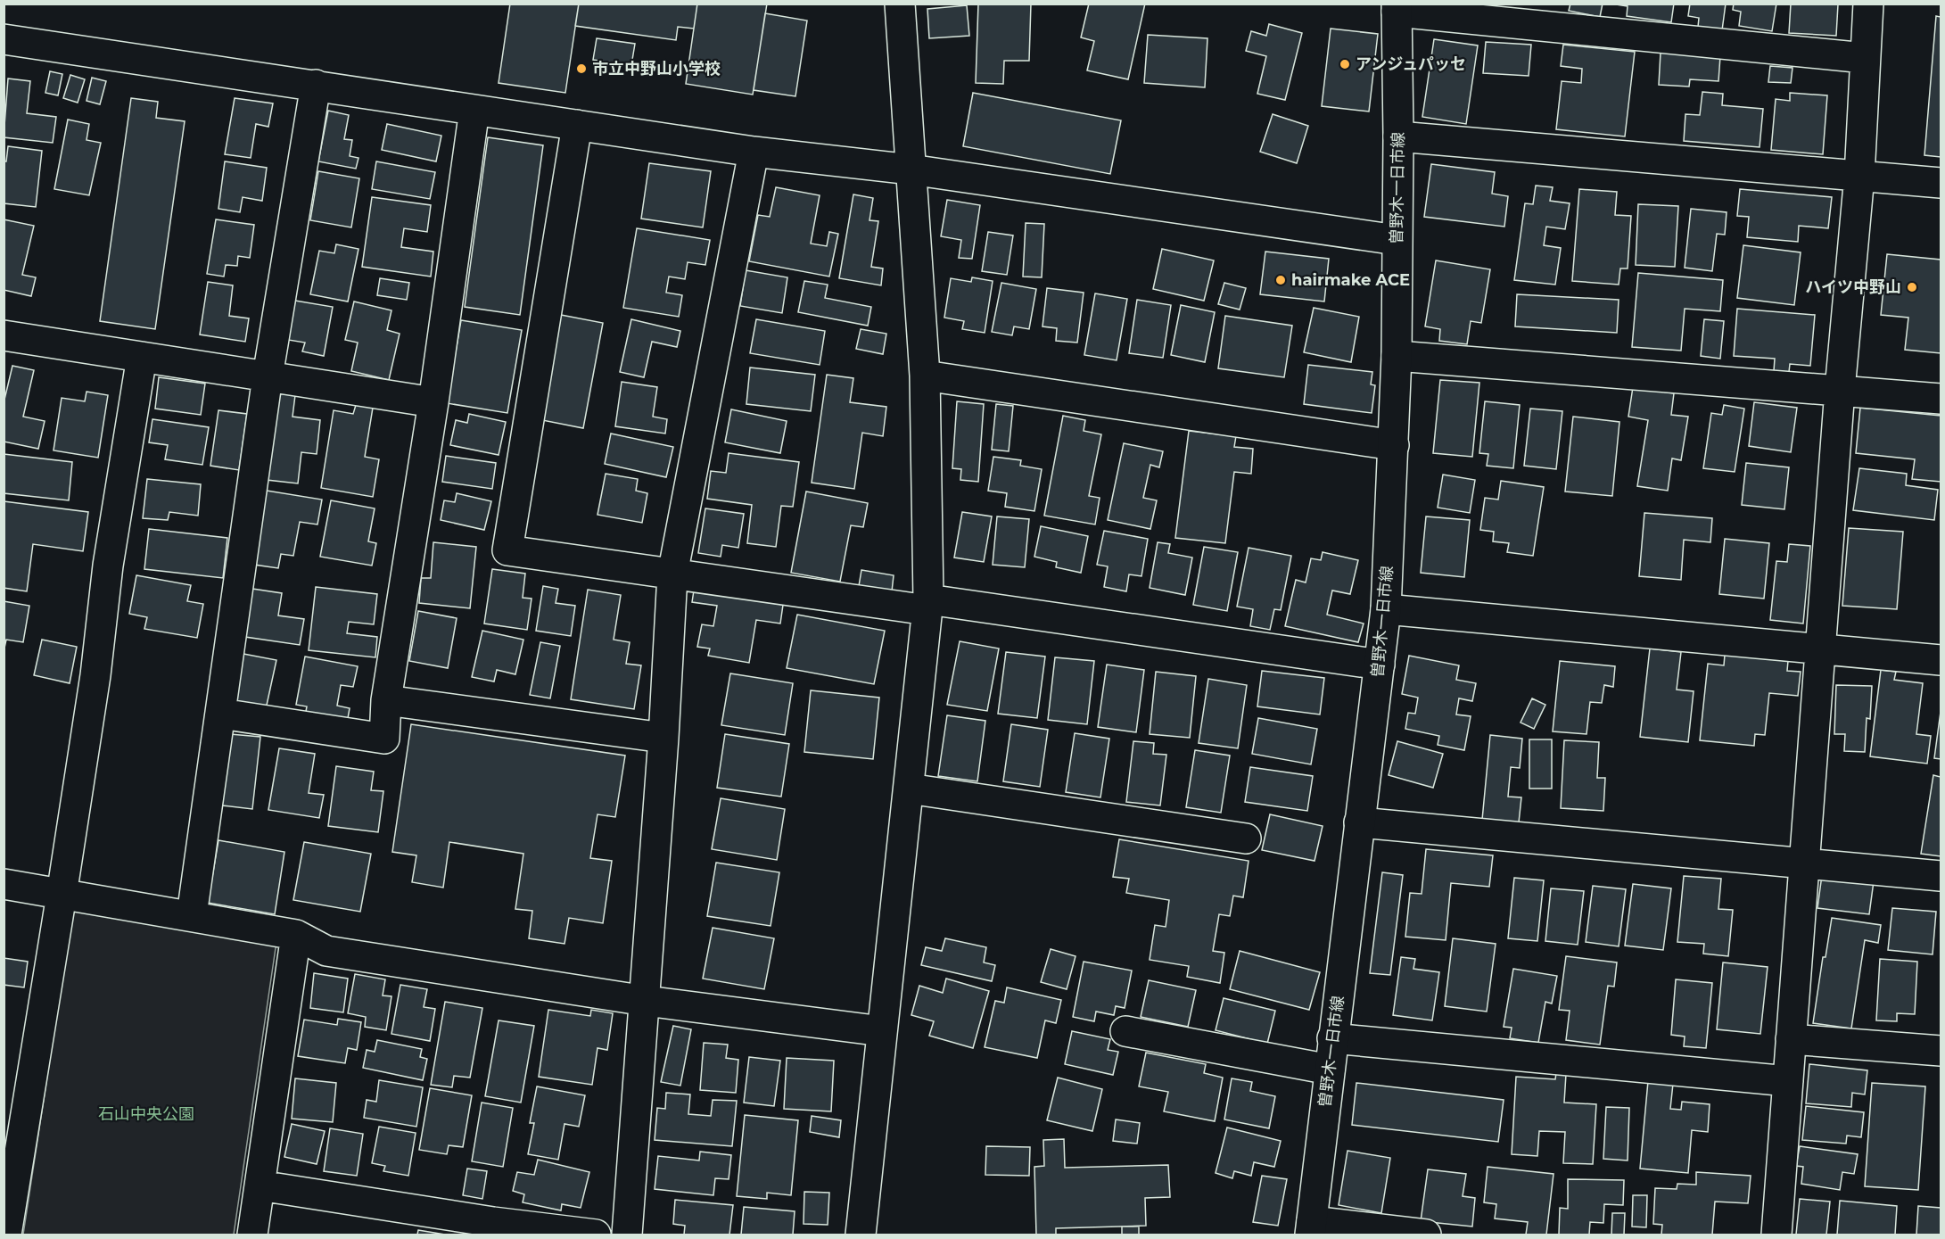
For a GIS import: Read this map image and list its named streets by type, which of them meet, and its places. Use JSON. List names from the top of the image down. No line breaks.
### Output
{"streets":{"street":["曽野木一日市線"]},"parks":["石山中央公園"],"places":["アンジュパッセ","市立中野山小学校","hairmake ACE","ハイツ中野山"]}
